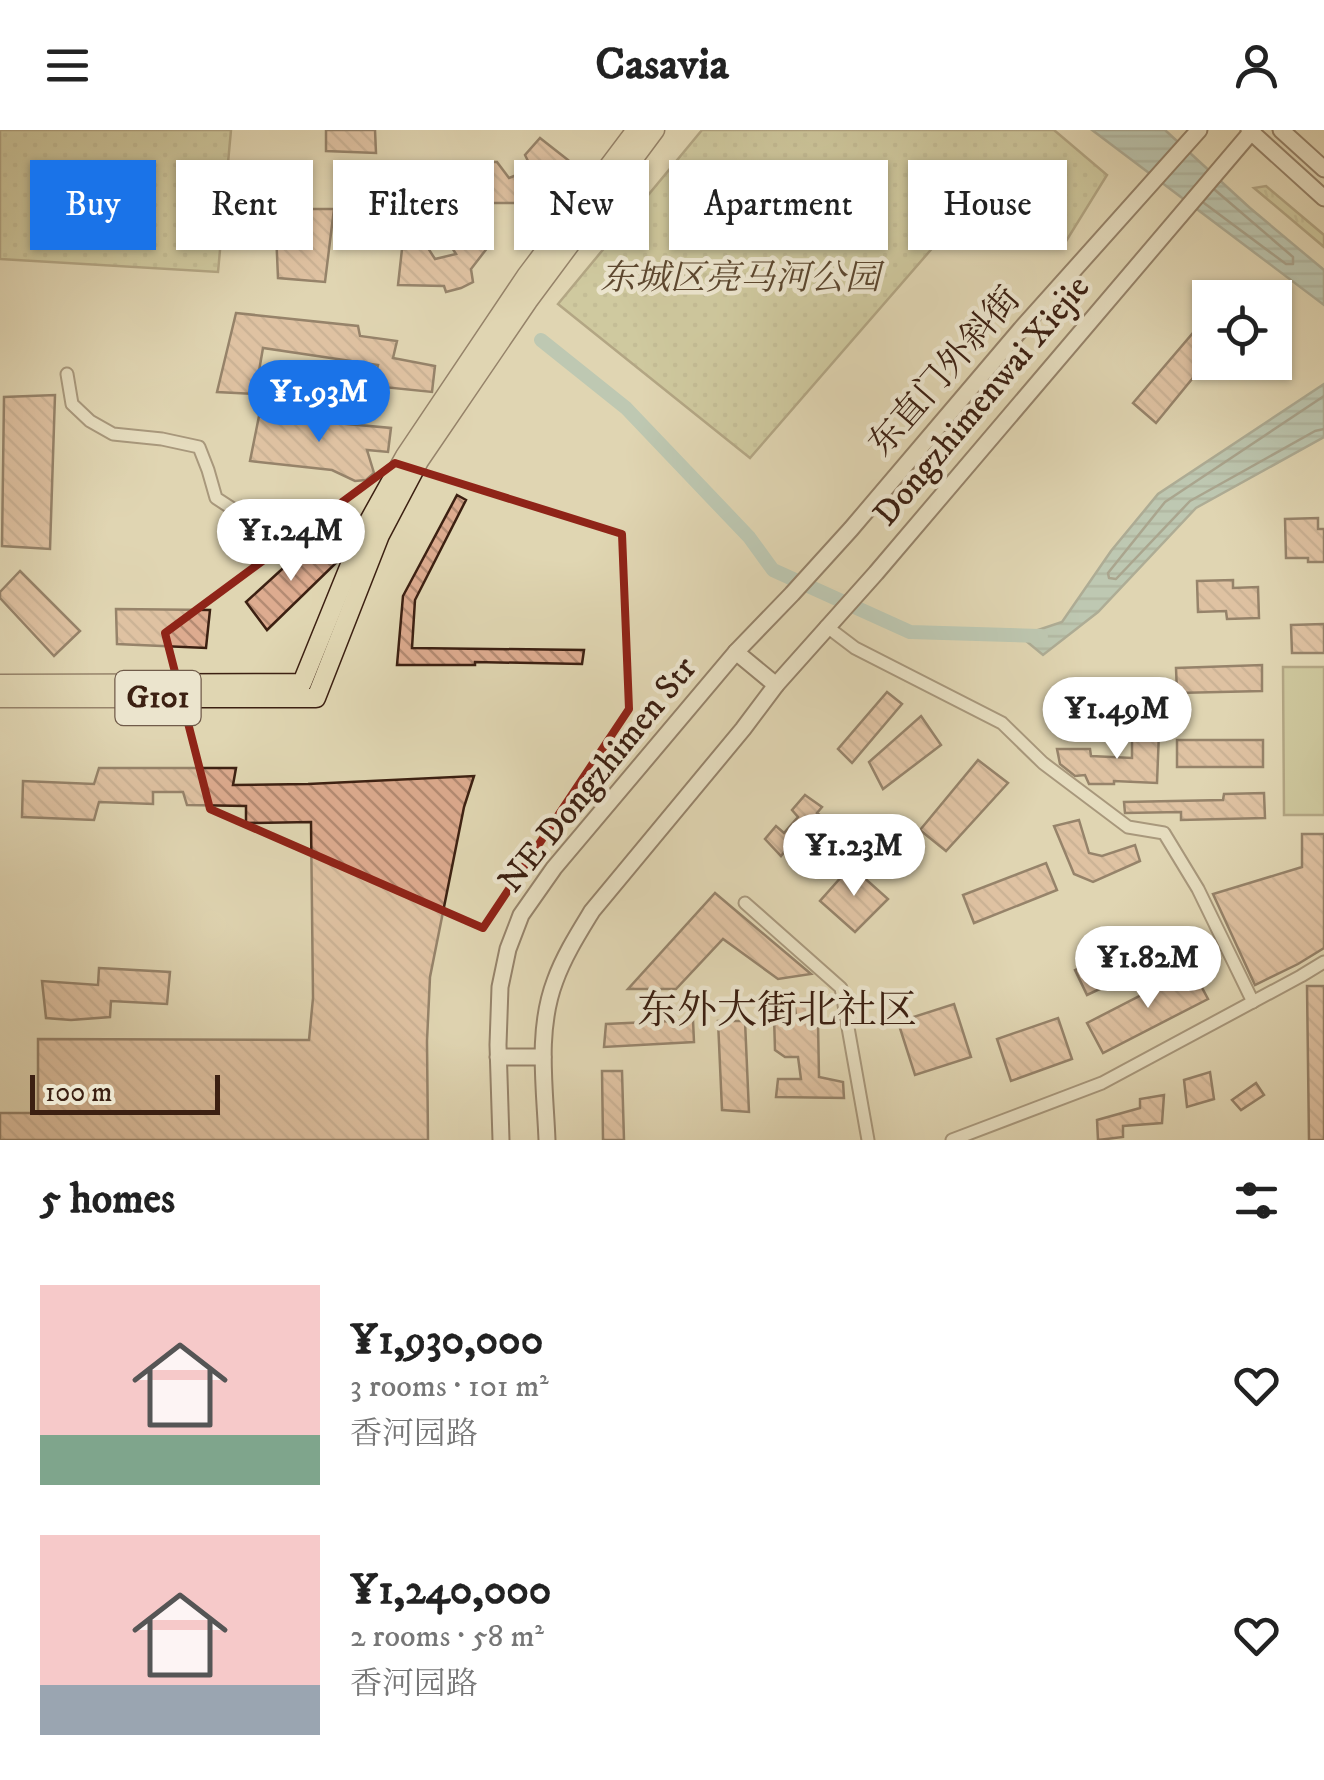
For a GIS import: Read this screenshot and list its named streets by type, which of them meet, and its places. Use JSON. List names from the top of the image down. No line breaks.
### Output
{"streets":{"highway":["G101"],"main road":["东直门外斜街","Dongzhimenwai Xiejie","NE Dongzhimen Str"]},"crossings":[["东直门外斜街","NE Dongzhimen Str"]],"districts":["东外大街北社区"],"parks":["东城区亮马河公园"],"scale_bar":"100 m","page":{"header":"Casavia","chip":["Buy","Rent","Filters","New","Apartment","House"],"price":["¥1.93M","¥1.24M","¥1.49M","¥1.23M","¥1.82M"],"scale":"100 m","heading":"5 homes","list":[{"name":"¥1,930,000","note":"3 rooms · 101 m² · 香河园路"},{"name":"¥1,240,000","note":"2 rooms · 58 m² · 香河园路"}]}}
